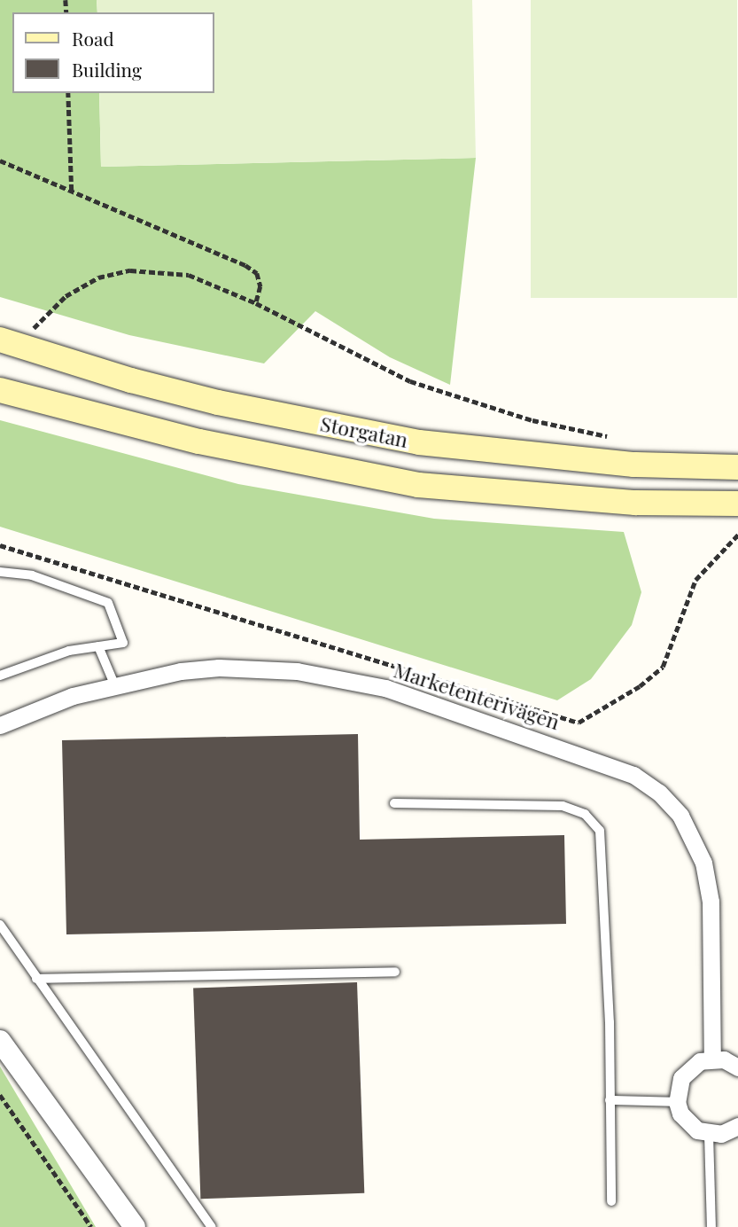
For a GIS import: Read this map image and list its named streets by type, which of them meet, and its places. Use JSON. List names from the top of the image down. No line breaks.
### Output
{"streets":{"main road":["Storgatan"],"street":["Marketenterivägen"]},"legend":["Road","Building"]}
